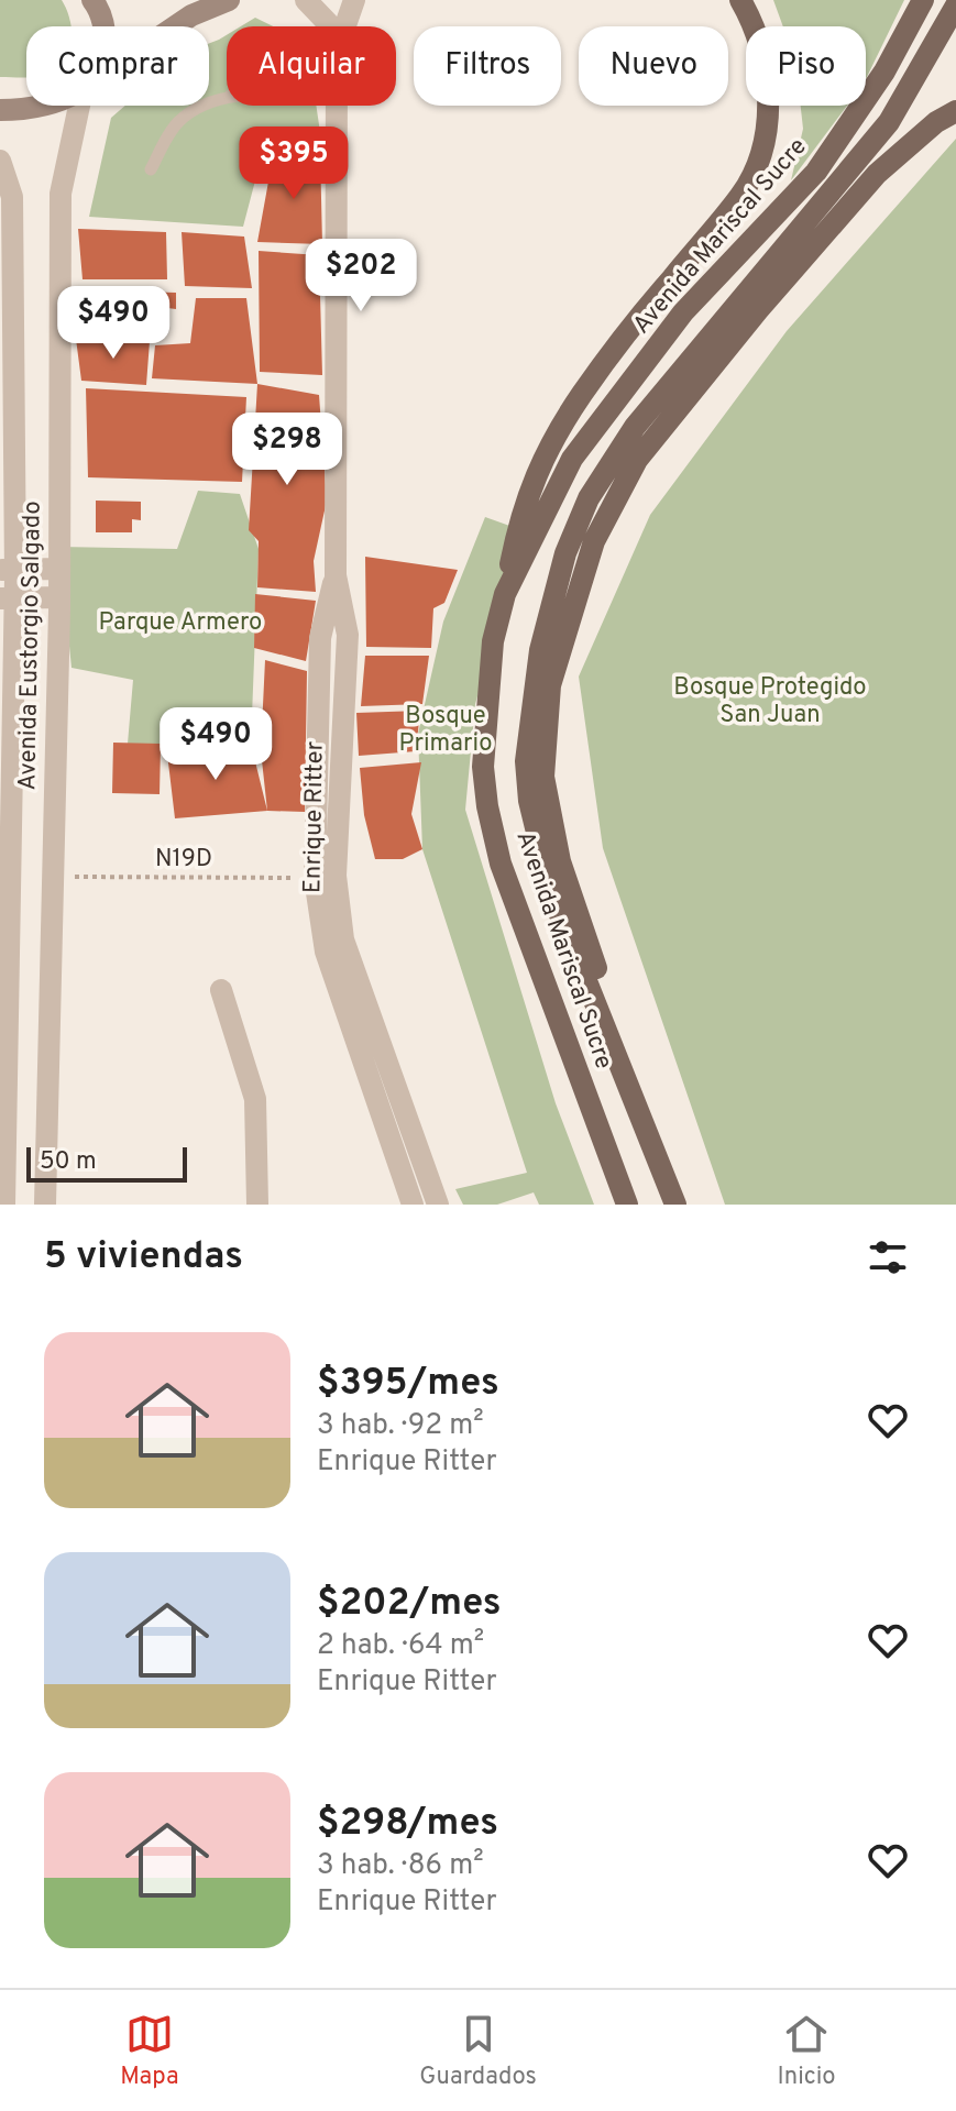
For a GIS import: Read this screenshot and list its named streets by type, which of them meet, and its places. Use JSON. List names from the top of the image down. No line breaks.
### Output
{"streets":{"main road":["Avenida Mariscal Sucre"],"street":["Avenida Eustorgio Salgado","Enrique Ritter"],"path":["N19D"]},"crossings":[["Avenida Eustorgio Salgado","N19D"],["Enrique Ritter","N19D"]],"parks":["Parque Armero","Bosque Protegido San Juan","Bosque Primario"],"scale_bar":"50 m","page":{"chip":["Comprar","Alquilar","Filtros","Nuevo","Piso"],"price":["$395","$202","$490","$298","$490"],"scale":"50 m","heading":"5 viviendas","list":[{"name":"$395/mes","note":"3 hab. · 92 m² · Enrique Ritter"},{"name":"$202/mes","note":"2 hab. · 64 m² · Enrique Ritter"},{"name":"$298/mes","note":"3 hab. · 86 m² · Enrique Ritter"}],"tabs":["Mapa","Guardados","Inicio"]}}
